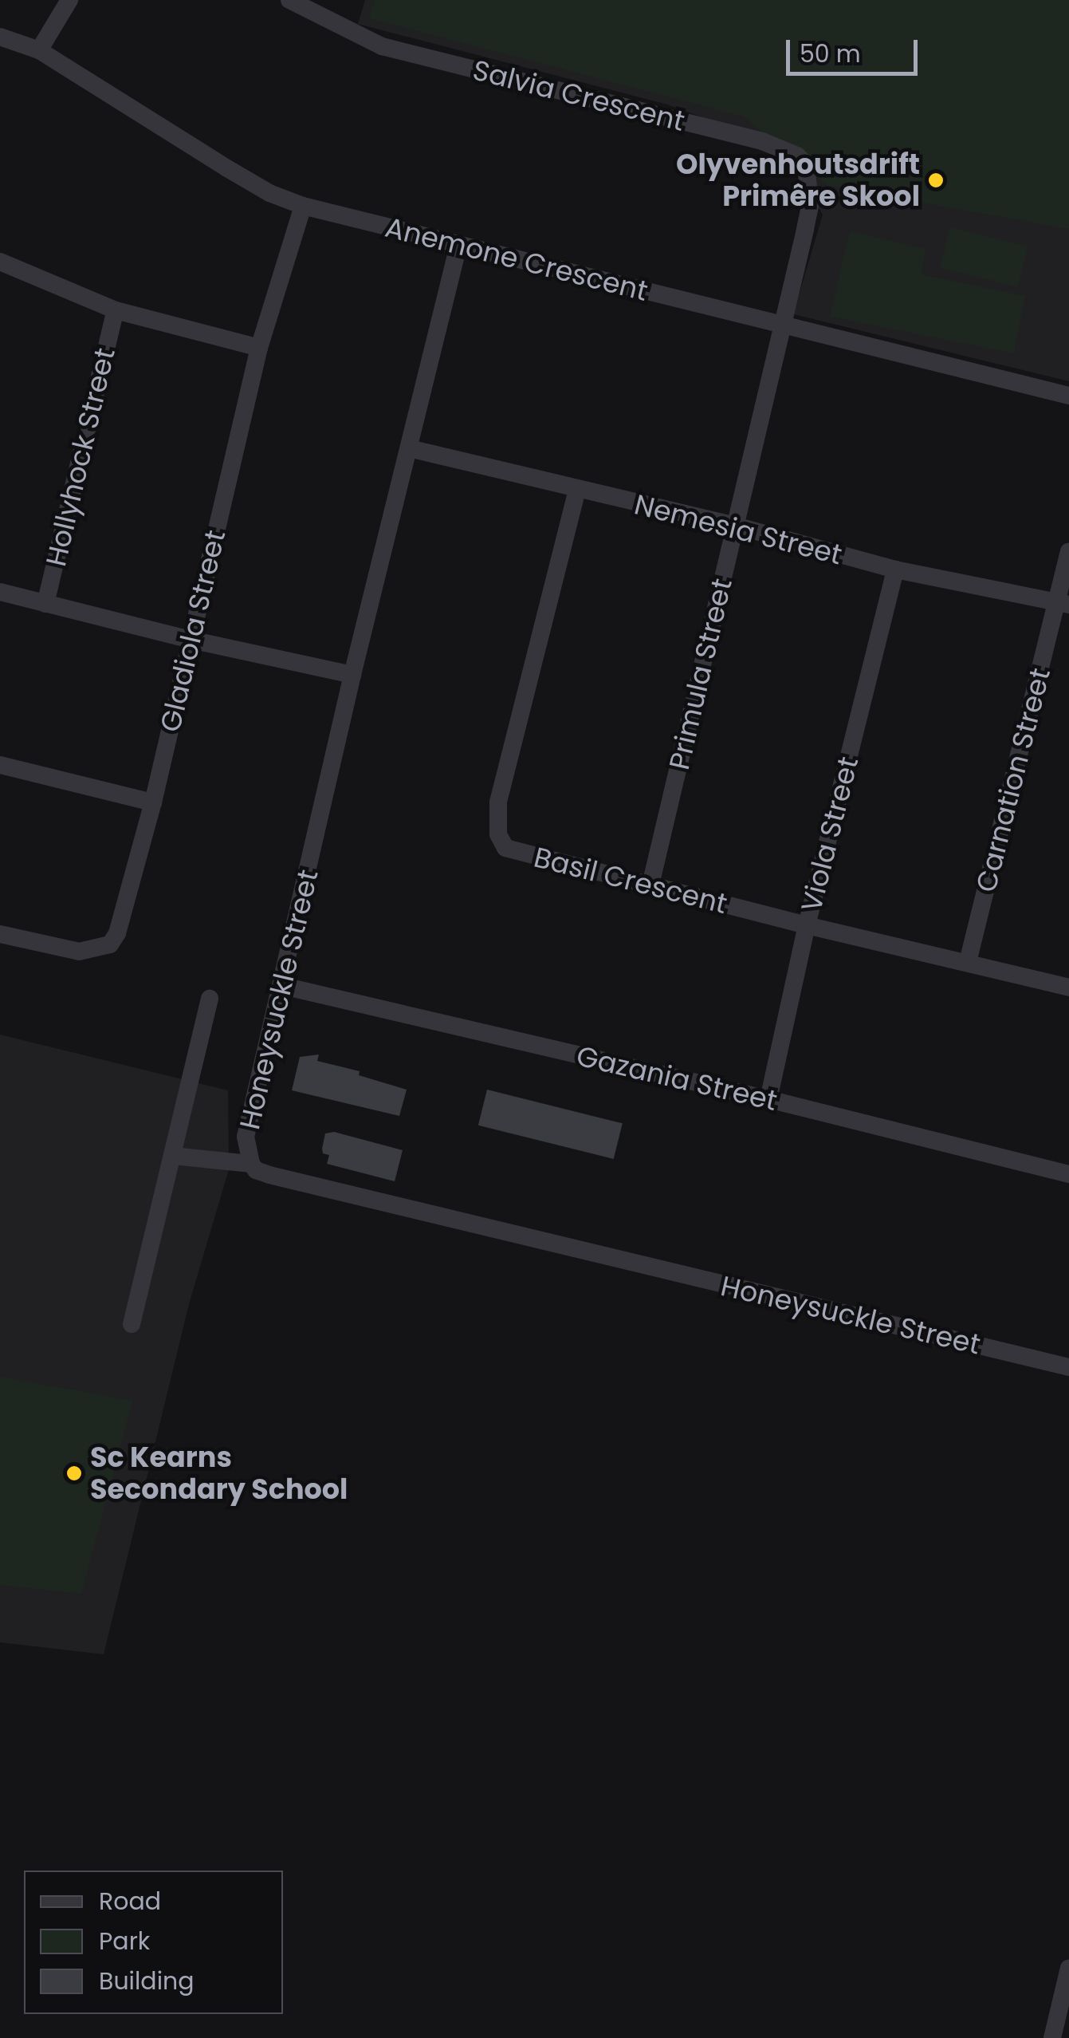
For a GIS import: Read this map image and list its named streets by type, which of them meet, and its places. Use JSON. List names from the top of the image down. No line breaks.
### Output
{"streets":{"street":["Salvia Crescent","Anemone Crescent","Hollyhock Street","Nemesia Street","Gladiola Street","Primula Street","Carnation Street","Viola Street","Basil Crescent","Honeysuckle Street","Gazania Street"]},"crossings":[["Salvia Crescent","Anemone Crescent"],["Salvia Crescent","Primula Street"],["Anemone Crescent","Gladiola Street"],["Anemone Crescent","Primula Street"],["Anemone Crescent","Honeysuckle Street"],["Nemesia Street","Primula Street"],["Nemesia Street","Carnation Street"],["Nemesia Street","Viola Street"],["Nemesia Street","Basil Crescent"],["Nemesia Street","Honeysuckle Street"],["Primula Street","Basil Crescent"],["Carnation Street","Basil Crescent"],["Viola Street","Basil Crescent"],["Viola Street","Gazania Street"],["Honeysuckle Street","Gazania Street"]],"places":["Olyvenhoutsdrift Primêre Skool","Sc Kearns Secondary School"],"legend":["Road","Park","Building"],"scale_bar":"50 m"}
